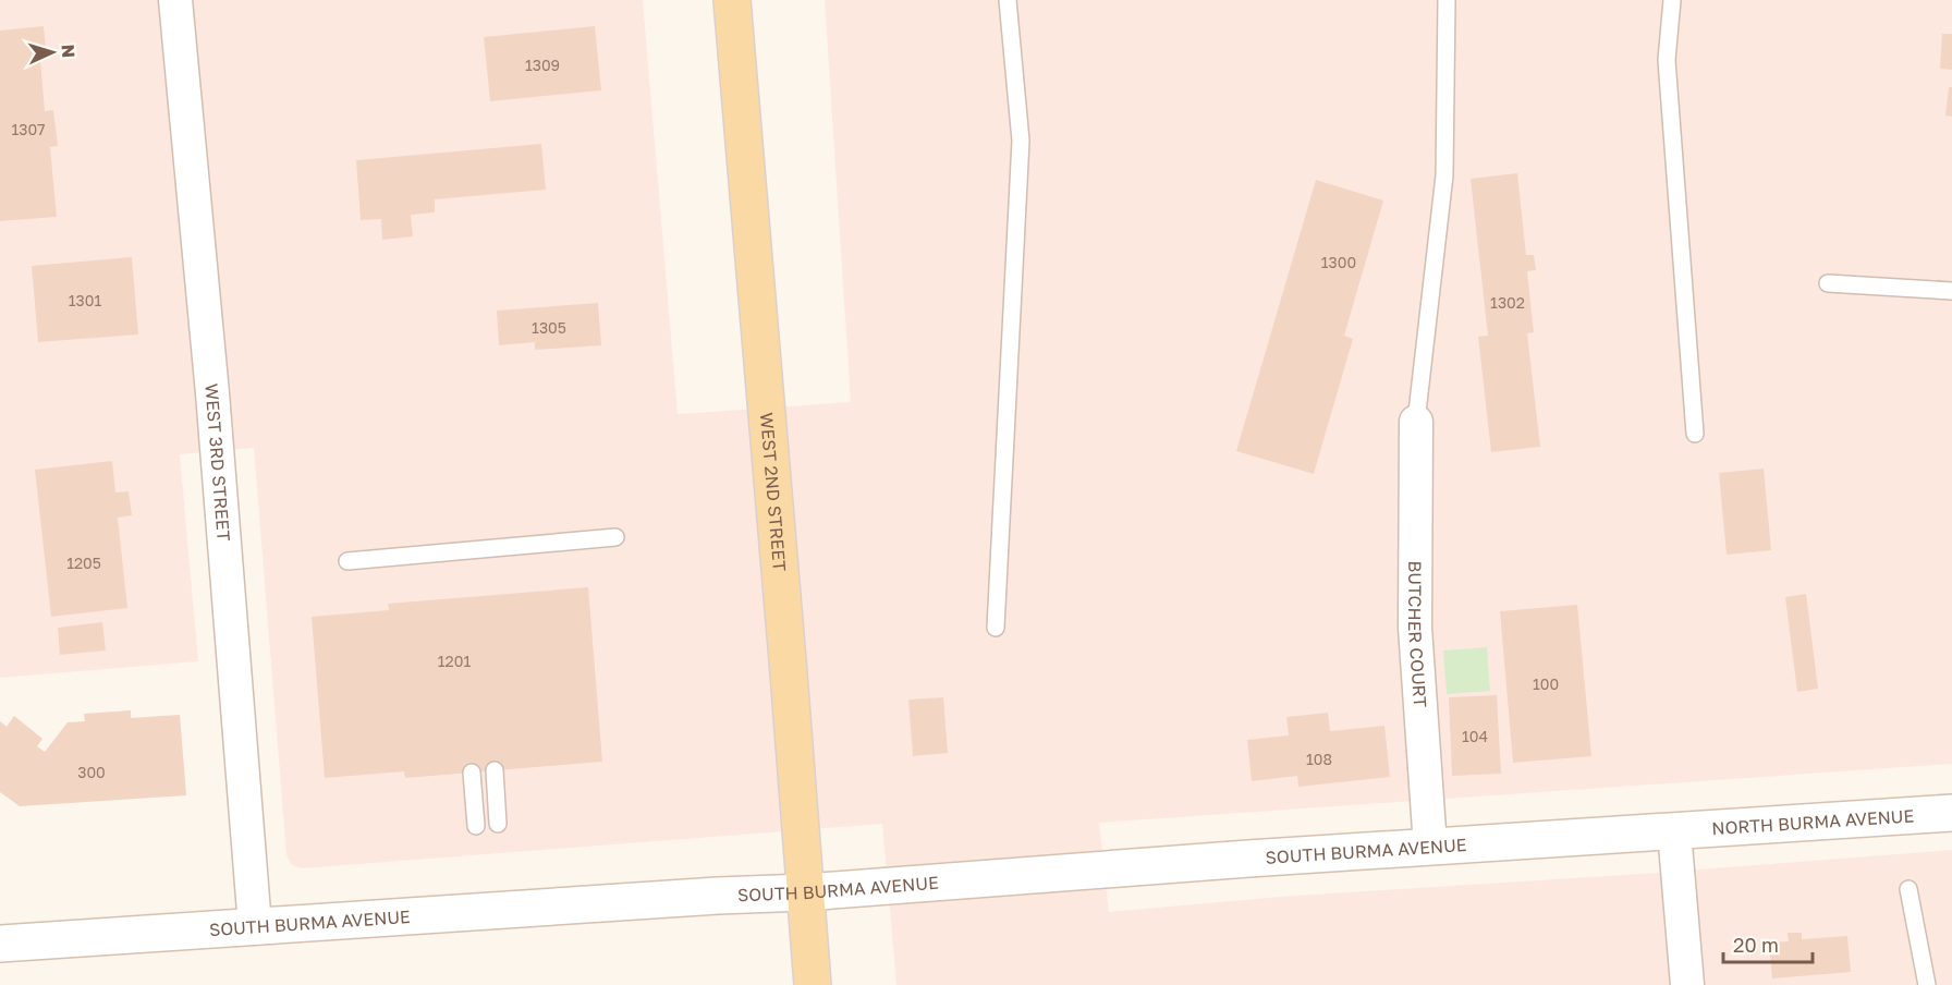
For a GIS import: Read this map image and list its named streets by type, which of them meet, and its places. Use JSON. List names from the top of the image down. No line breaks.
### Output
{"streets":{"main road":["WEST 2ND STREET"],"street":["WEST 3RD STREET","BUTCHER COURT","NORTH BURMA AVENUE","SOUTH BURMA AVENUE"]},"crossings":[["WEST 3RD STREET","SOUTH BURMA AVENUE"],["WEST 2ND STREET","SOUTH BURMA AVENUE"],["BUTCHER COURT","SOUTH BURMA AVENUE"],["NORTH BURMA AVENUE","SOUTH BURMA AVENUE"]],"house_numbers":["1309","1307","1300","1301","1302","1305","1205","1201","100","104","108","300"],"scale_bar":"20 m","north":"right"}
